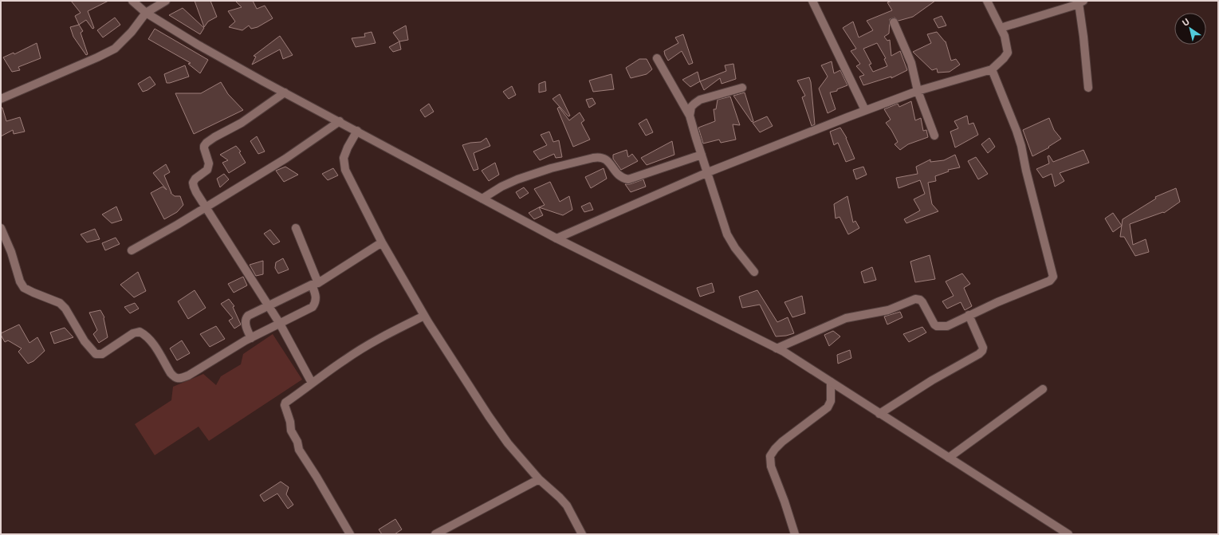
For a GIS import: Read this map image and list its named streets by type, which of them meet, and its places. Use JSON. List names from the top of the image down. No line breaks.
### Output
{"north":"top left"}
